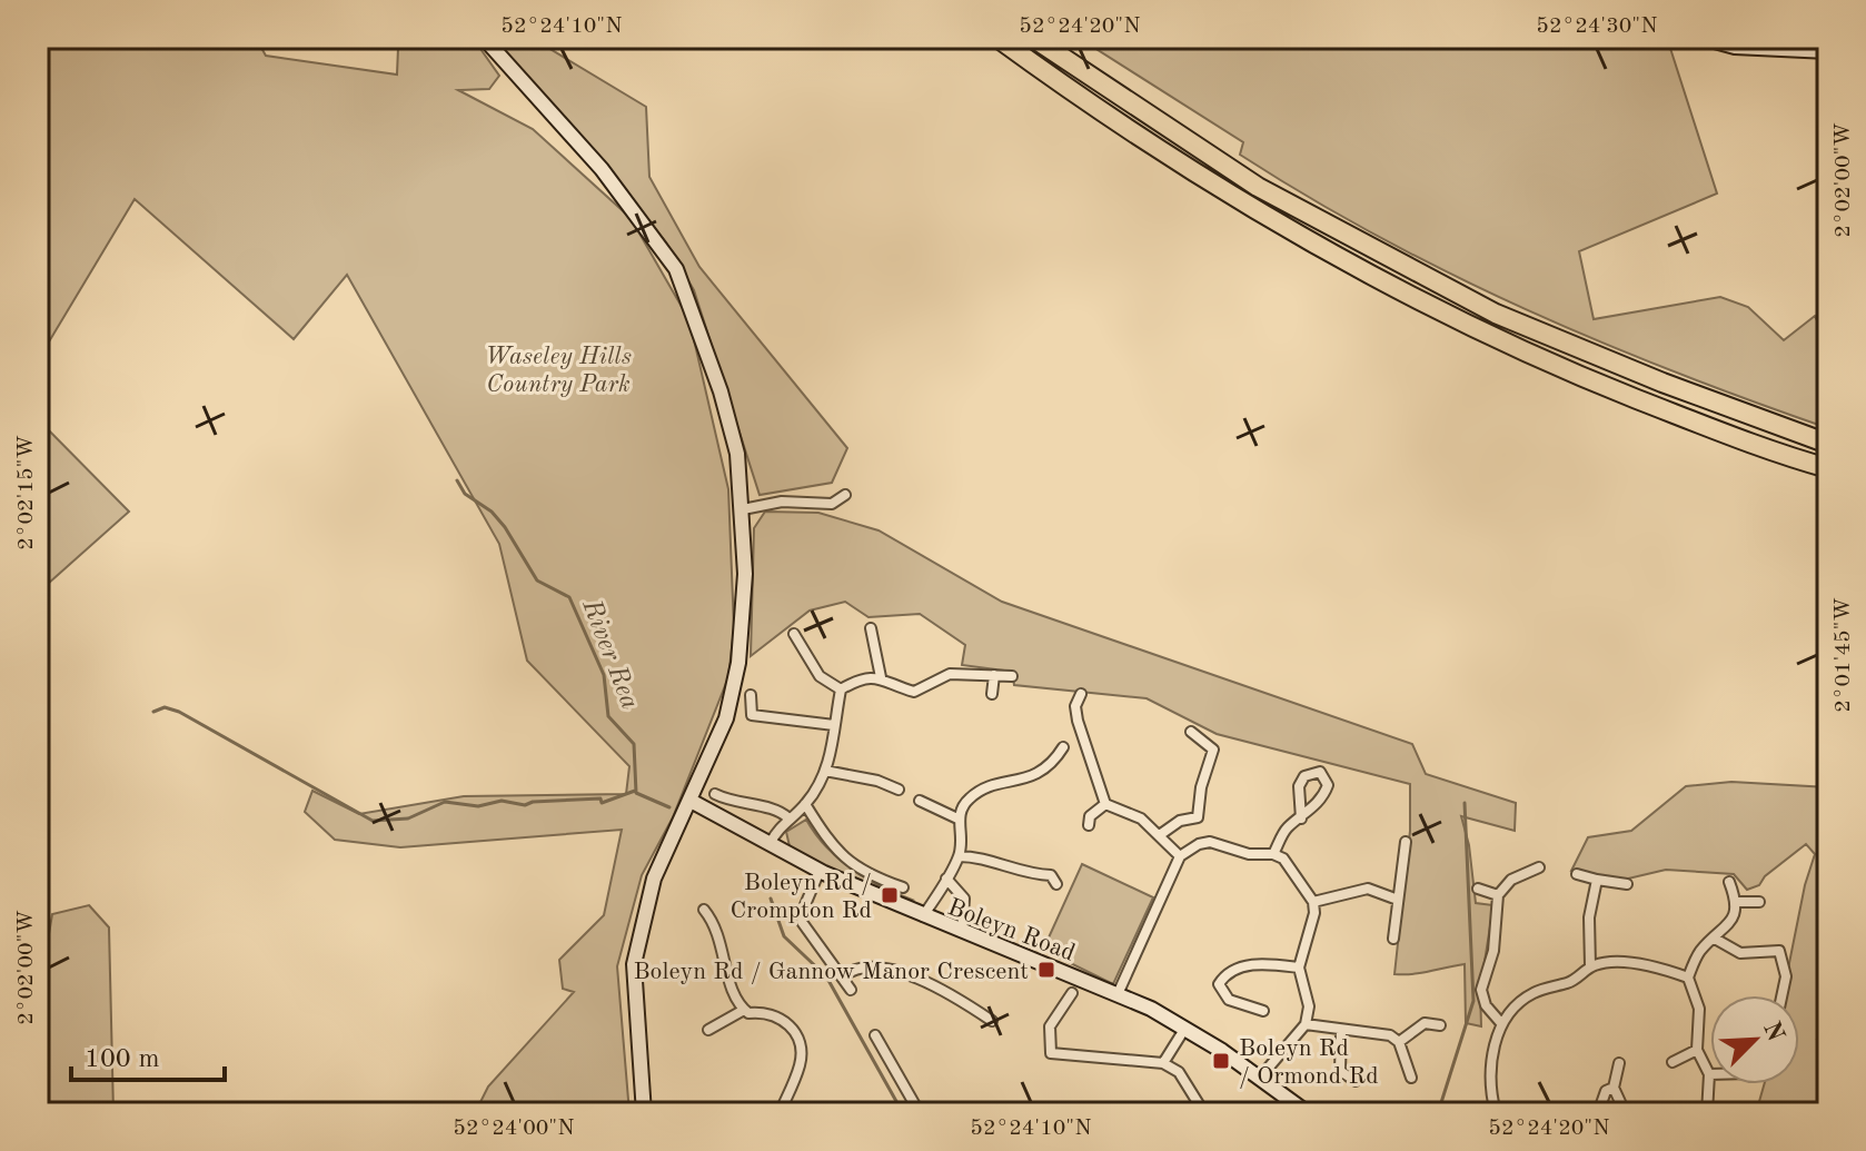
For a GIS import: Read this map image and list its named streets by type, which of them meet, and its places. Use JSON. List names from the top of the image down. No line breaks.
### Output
{"streets":{"street":["Boleyn Road"]},"water":["River Rea"],"parks":["Waseley Hills Country Park"],"places":{"transit":["Boleyn Rd / Crompton Rd","Boleyn Rd / Gannow Manor Crescent","Boleyn Rd / Ormond Rd"]},"scale_bar":"100 m","north":"top right","coordinates":["52°24'10\"N","52°24'20\"N","52°24'30\"N","2°02'00\"W","2°02'15\"W","2°01'45\"W","52°24'00\"N"]}
